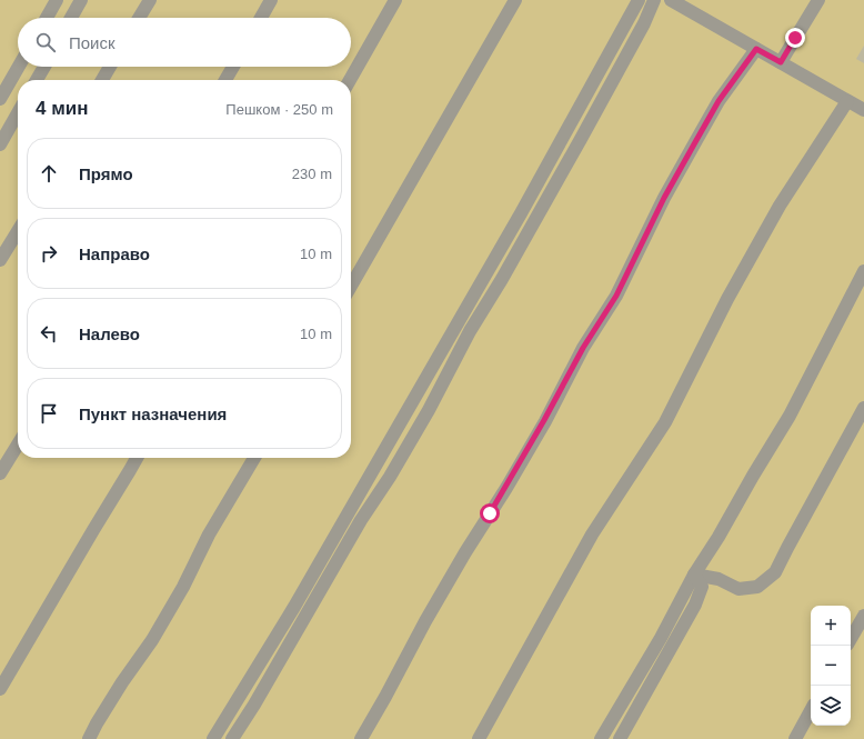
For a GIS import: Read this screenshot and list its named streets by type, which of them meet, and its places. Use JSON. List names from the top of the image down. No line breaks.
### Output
{"page":{"search":"Поиск","heading":["4 мин","Пешком · 250 m"],"list":[["Прямо","230 m"],["Направо","10 m"],["Налево","10 m"],"Пункт назначения"],"map_buttons":["+","−"]}}
